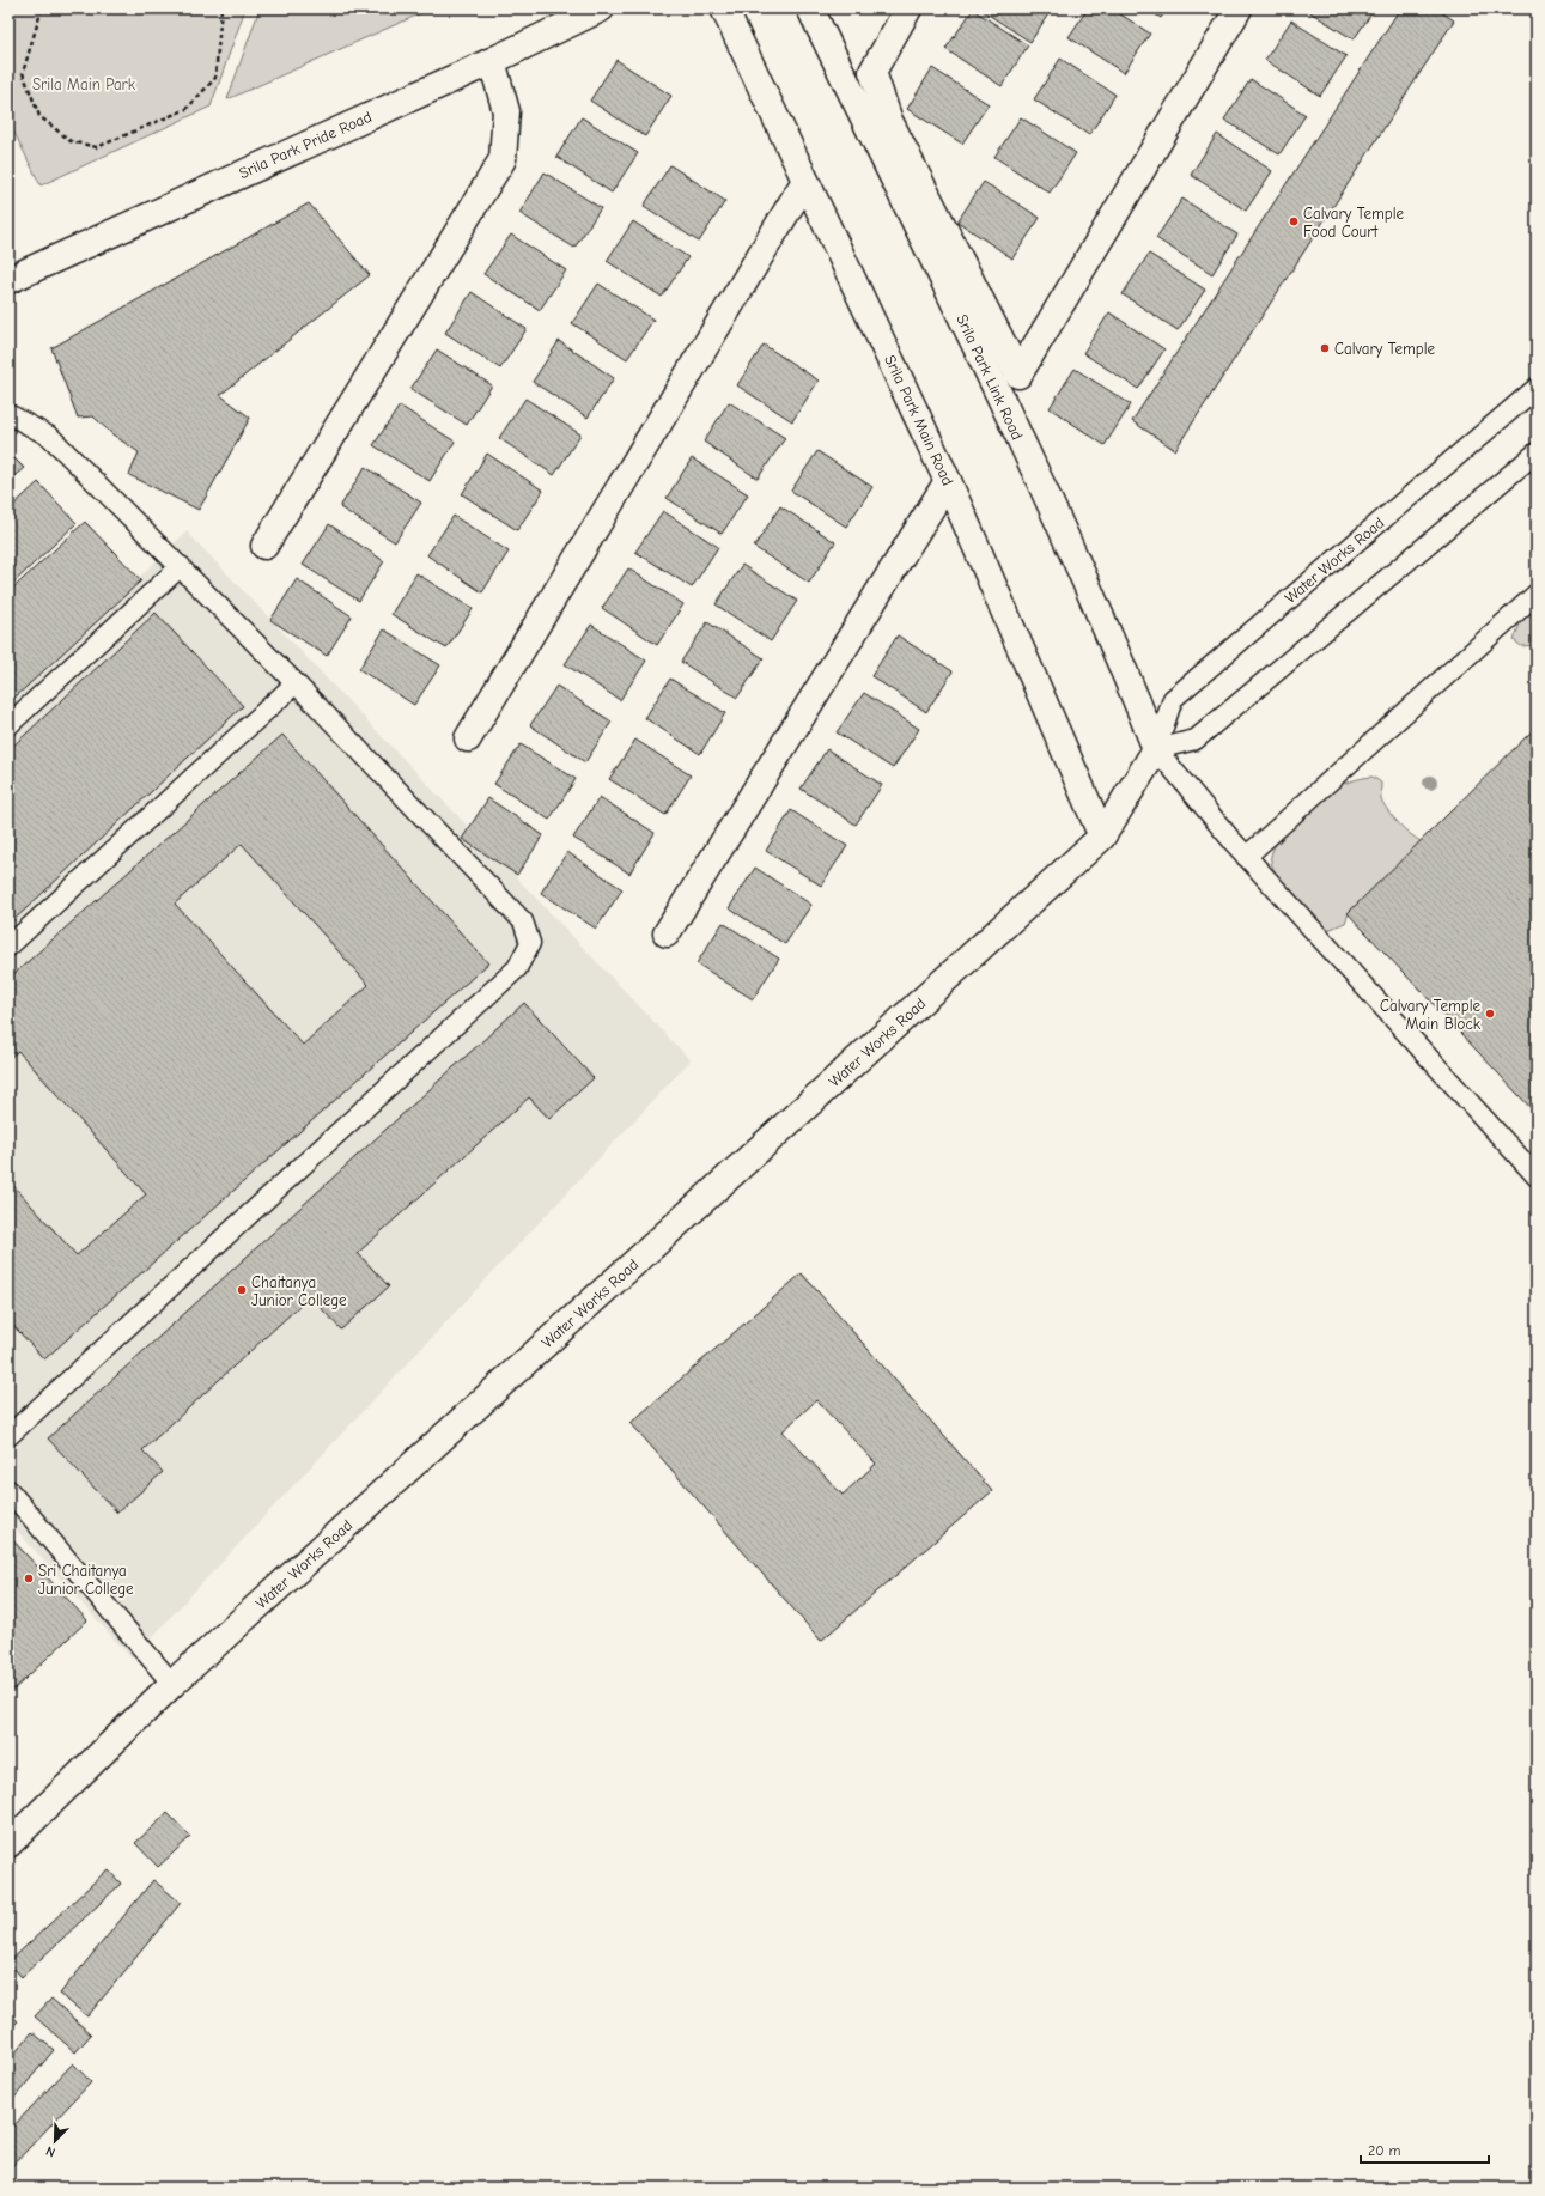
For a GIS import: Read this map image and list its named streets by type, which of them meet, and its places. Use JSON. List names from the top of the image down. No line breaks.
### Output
{"streets":{"street":["Srila Park Pride Road","Srila Park Link Road","Srila Park Main Road","Water Works Road"]},"crossings":[["Srila Park Link Road","Water Works Road"],["Srila Park Main Road","Water Works Road"]],"parks":["Srila Main Park"],"places":["Calvary Temple Food Court","Calvary Temple","Calvary Temple Main Block","Chaitanya Junior College","Sri Chaitanya Junior College"],"scale_bar":"20 m","north":"bottom left"}
